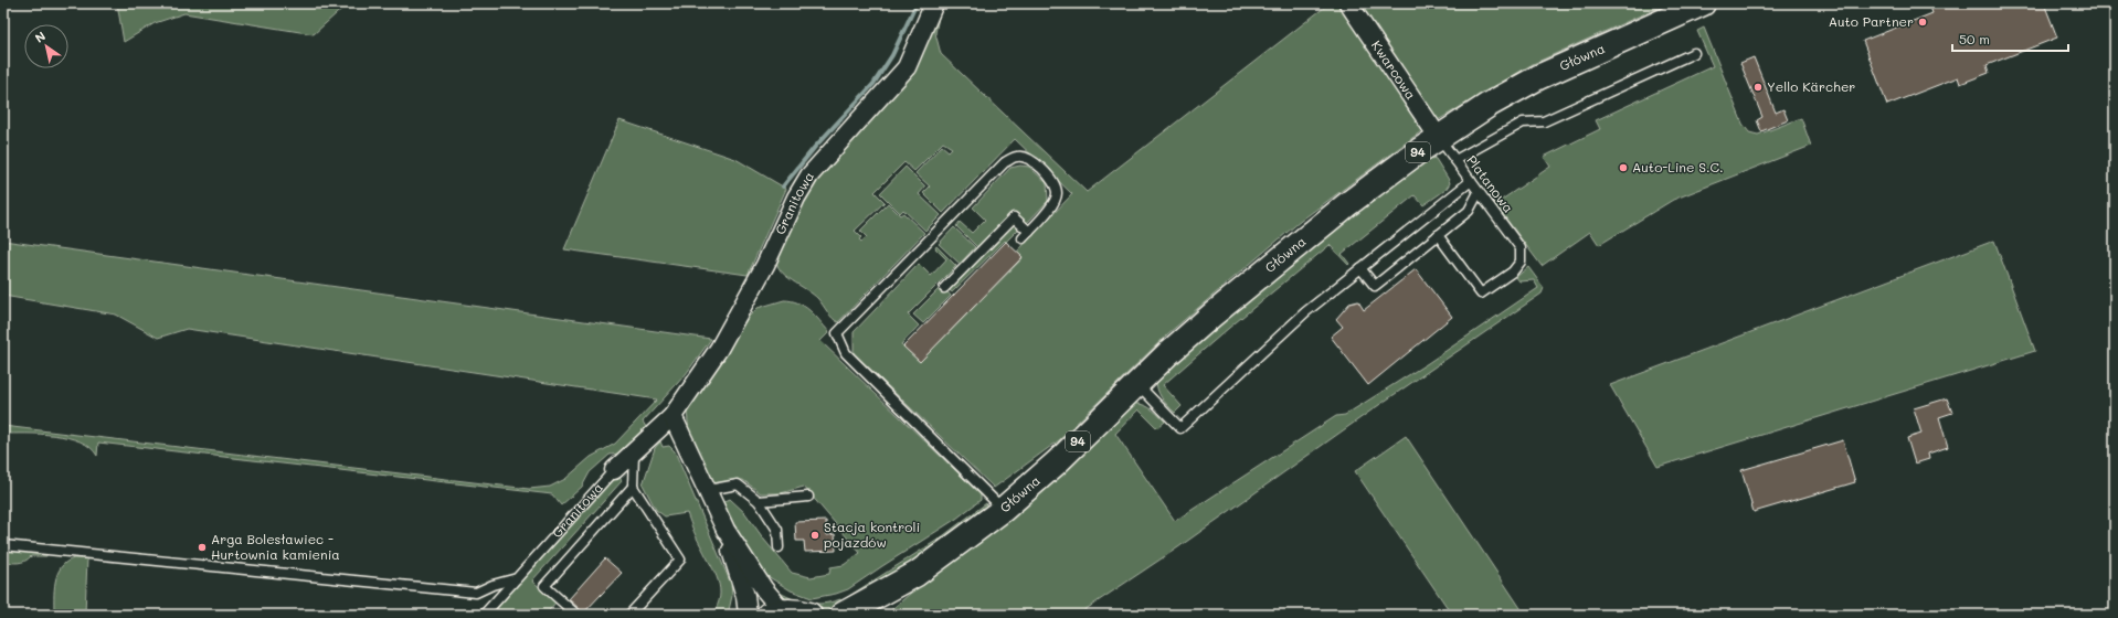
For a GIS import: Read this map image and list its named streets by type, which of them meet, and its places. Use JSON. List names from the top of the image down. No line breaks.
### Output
{"streets":{"main road":["Główna","94"],"street":["Kwarcowa","Granitowa"],"lane":["Platanowa"]},"crossings":[["Główna","Kwarcowa"],["Główna","Platanowa"],["Kwarcowa","Platanowa"]],"places":["Auto Partner","Yello Kärcher","Auto-Line S.C.","Stacja kontroli pojazdów","Arga Bolesławiec - Hurtownia kamienia"],"scale_bar":"50 m","north":"top left"}
